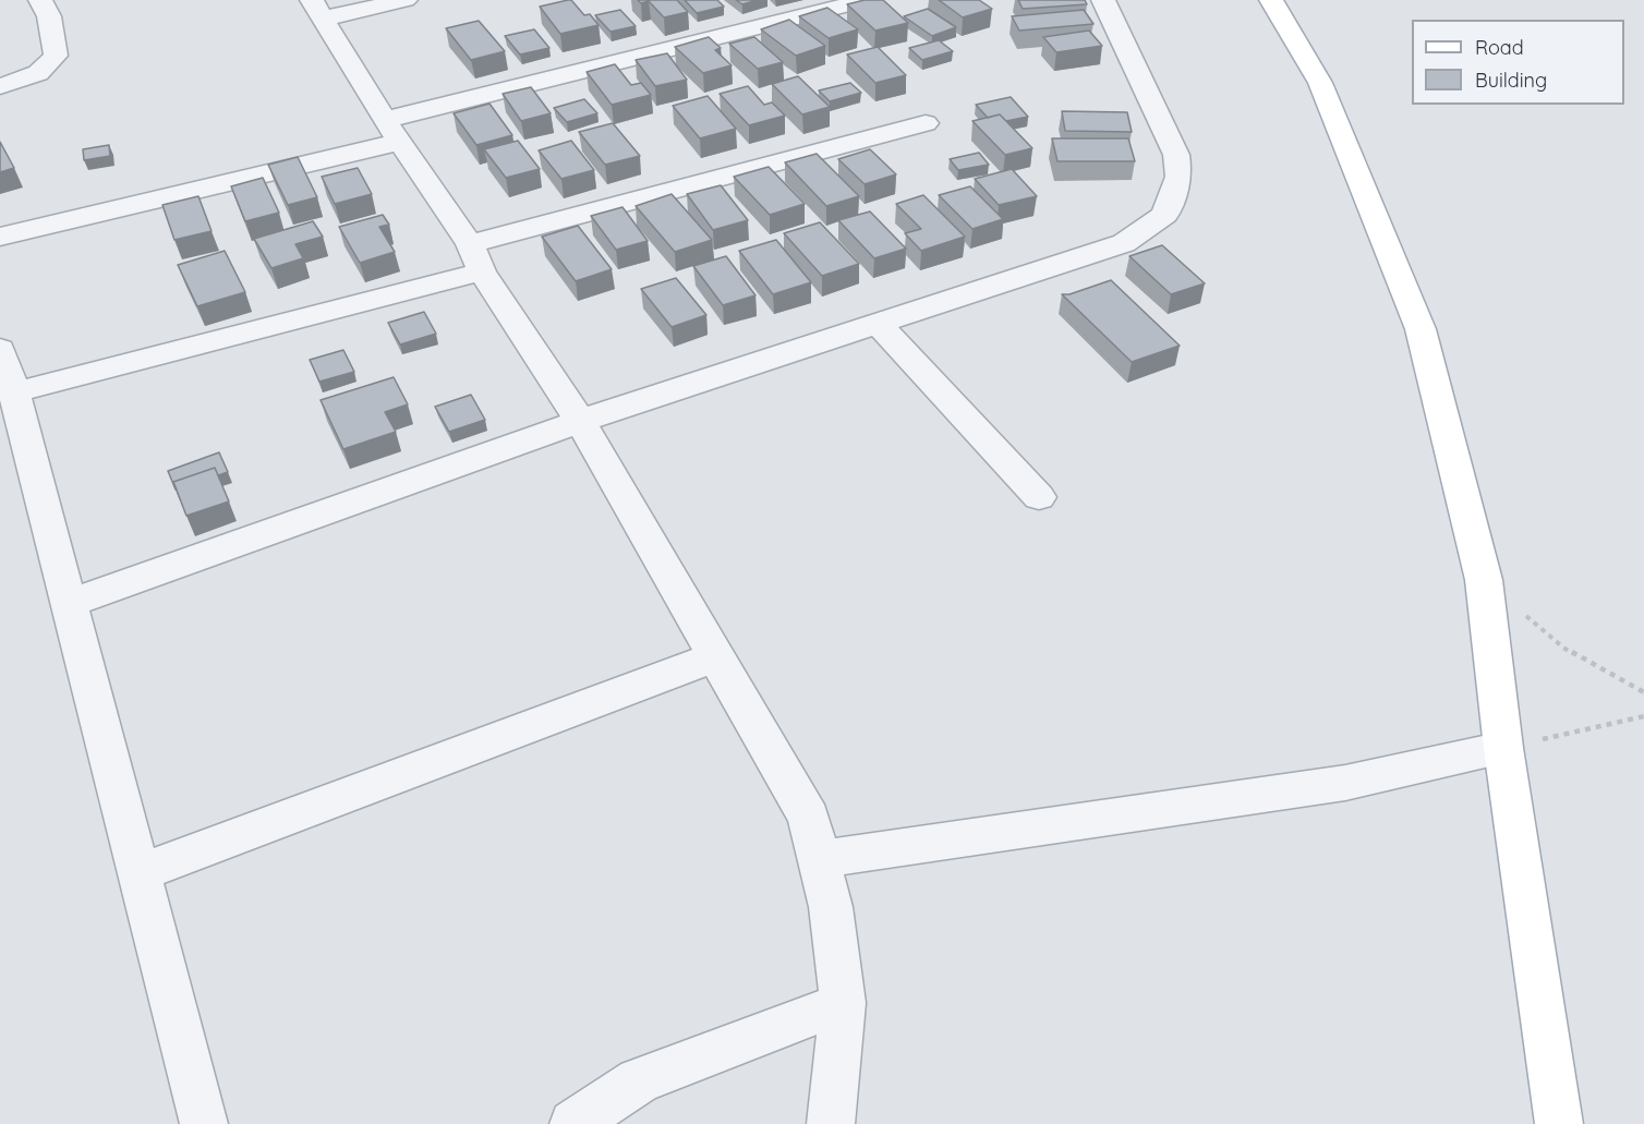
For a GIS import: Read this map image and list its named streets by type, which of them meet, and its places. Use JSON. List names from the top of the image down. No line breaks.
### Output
{"legend":["Road","Building"]}
